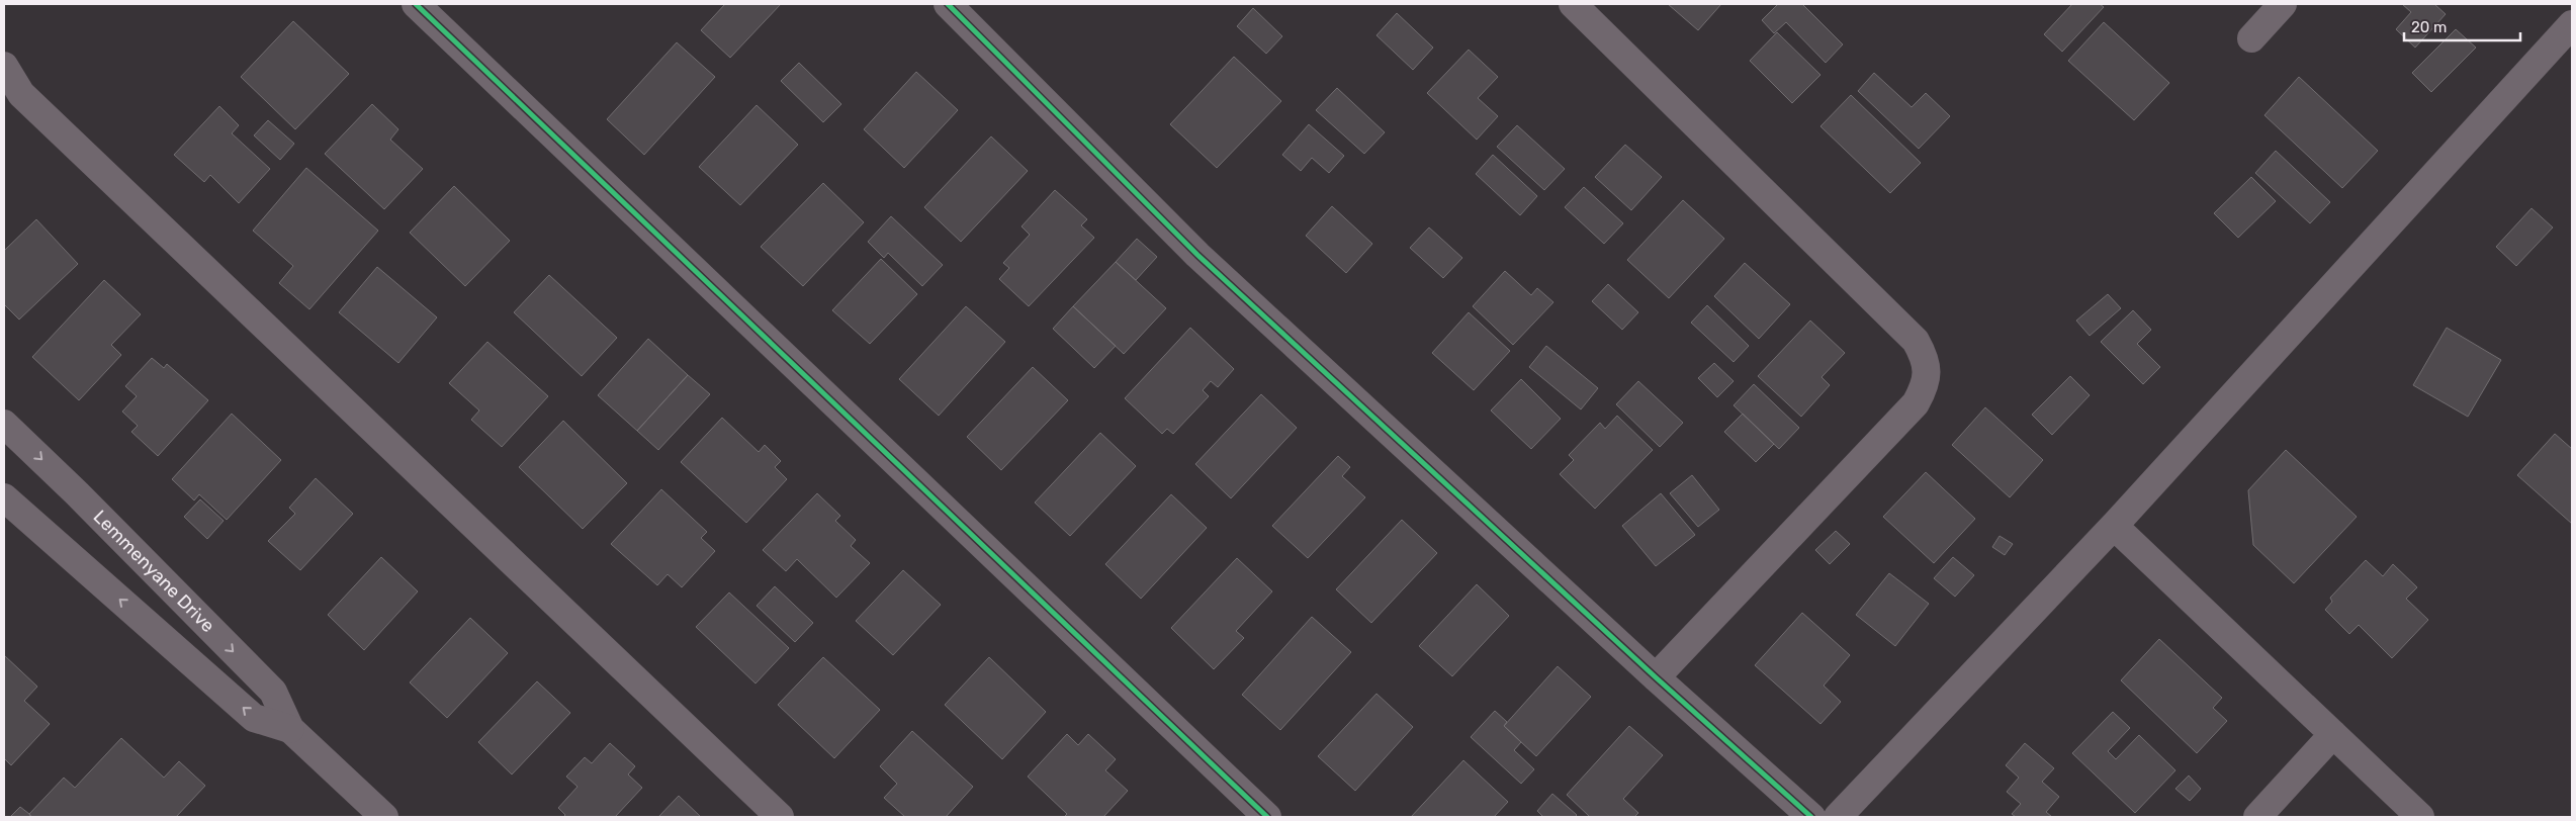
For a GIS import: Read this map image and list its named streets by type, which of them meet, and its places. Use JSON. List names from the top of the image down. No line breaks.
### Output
{"streets":{"street":["Lemmenyane Drive"]},"scale_bar":"20 m"}
